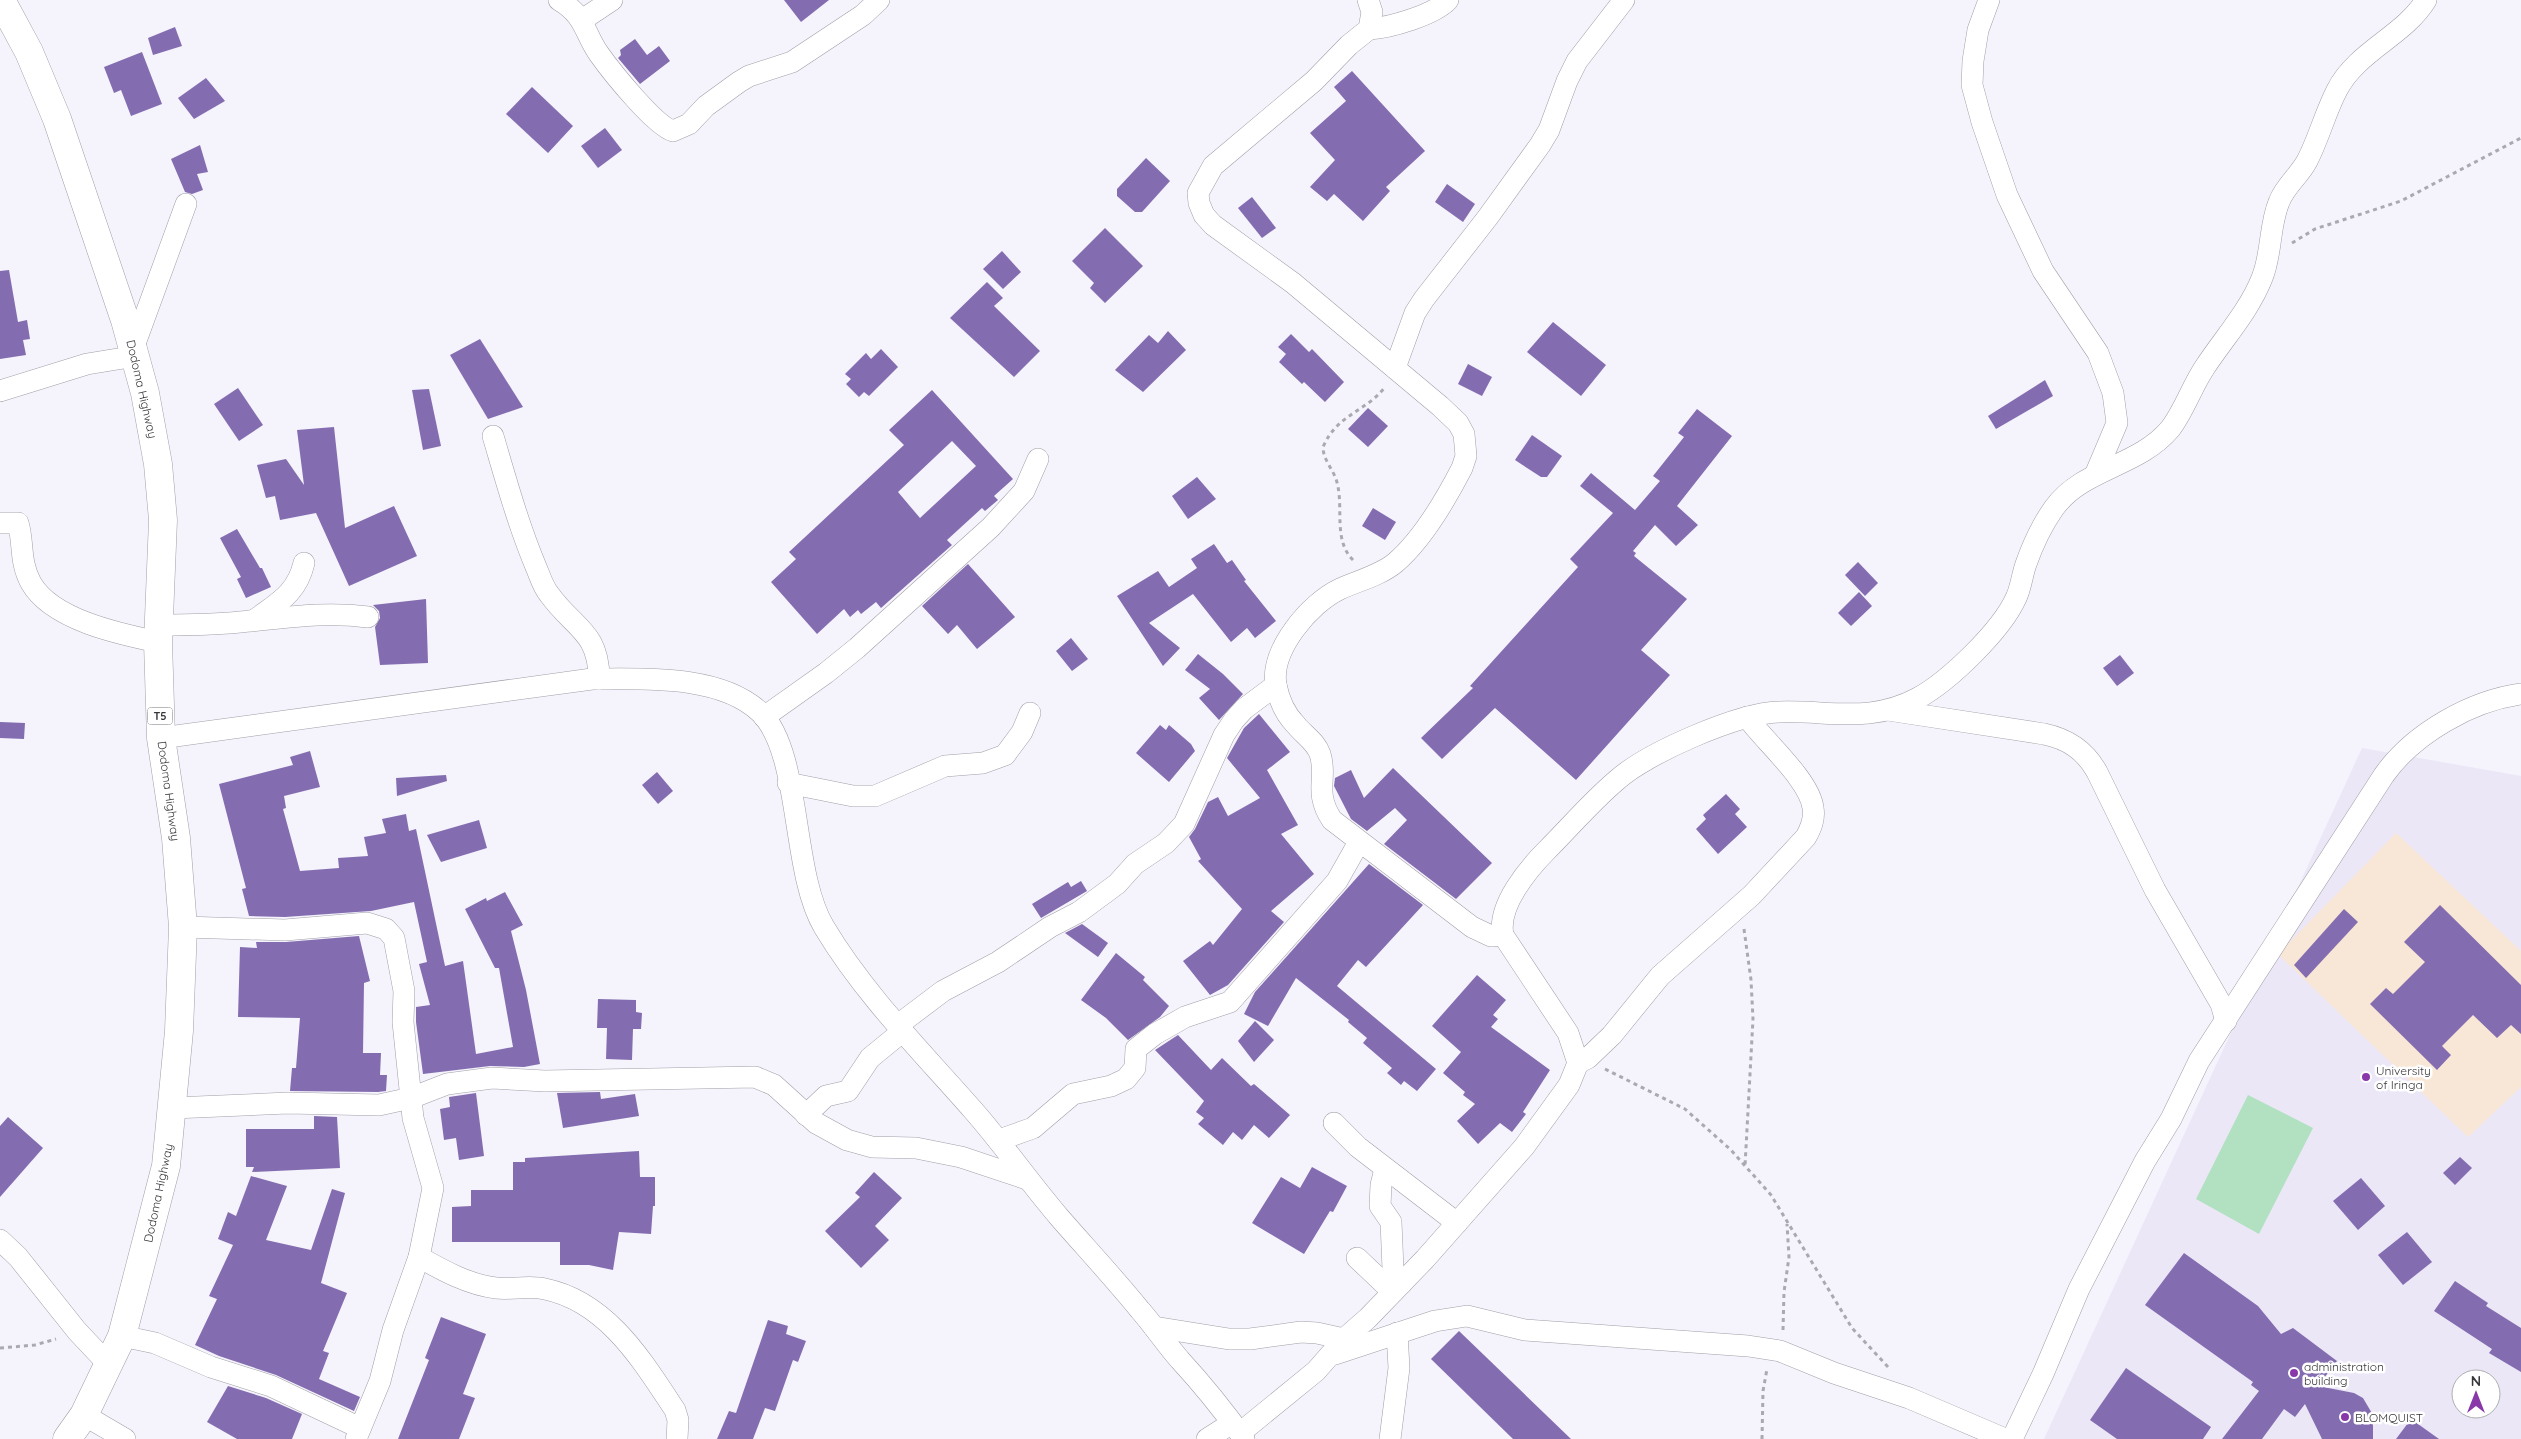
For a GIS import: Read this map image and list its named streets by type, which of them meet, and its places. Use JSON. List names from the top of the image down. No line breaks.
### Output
{"streets":{"highway":["Dodoma Highway","T5"]},"places":["University of Iringa","administration building","BLOMQUIST"],"north":"top"}
